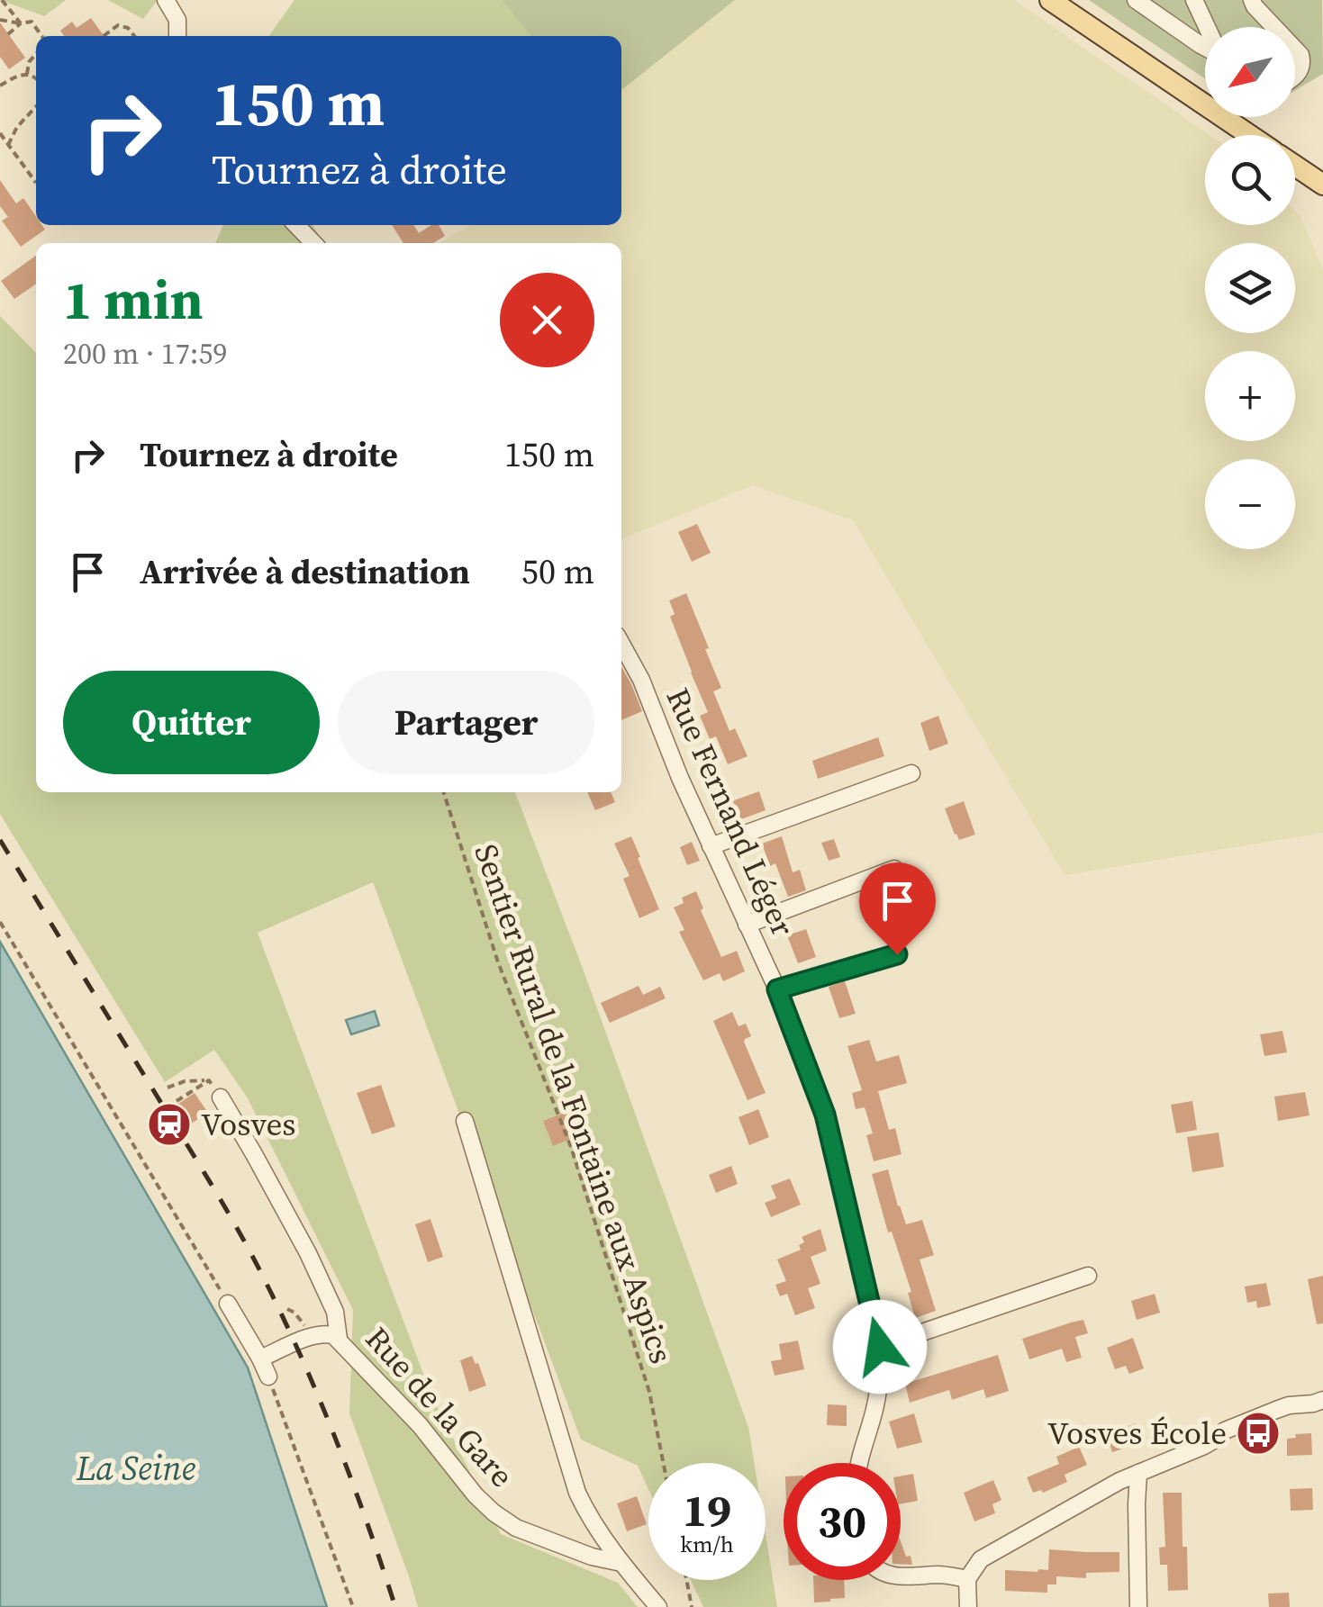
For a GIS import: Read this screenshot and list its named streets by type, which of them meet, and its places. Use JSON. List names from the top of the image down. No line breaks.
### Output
{"streets":{"street":["Rue Fernand Léger","Rue de la Gare"],"path":["Sentier Rural de la Fontaine aux Aspics"]},"water":["La Seine"],"places":{"station":["Vosves"],"bus stop":["Vosves École"]},"north":"bottom left","page":{"map_buttons":["+","−"],"turn":["150 m","Tournez à droite"],"heading":["1 min","200 m · 17:59"],"list":[{"name":"Tournez à droite","value":"150 m"},{"name":"Arrivée à destination","value":"50 m"}],"buttons":["Quitter","Partager"],"speed":"19 km/h","limit":"30"}}
